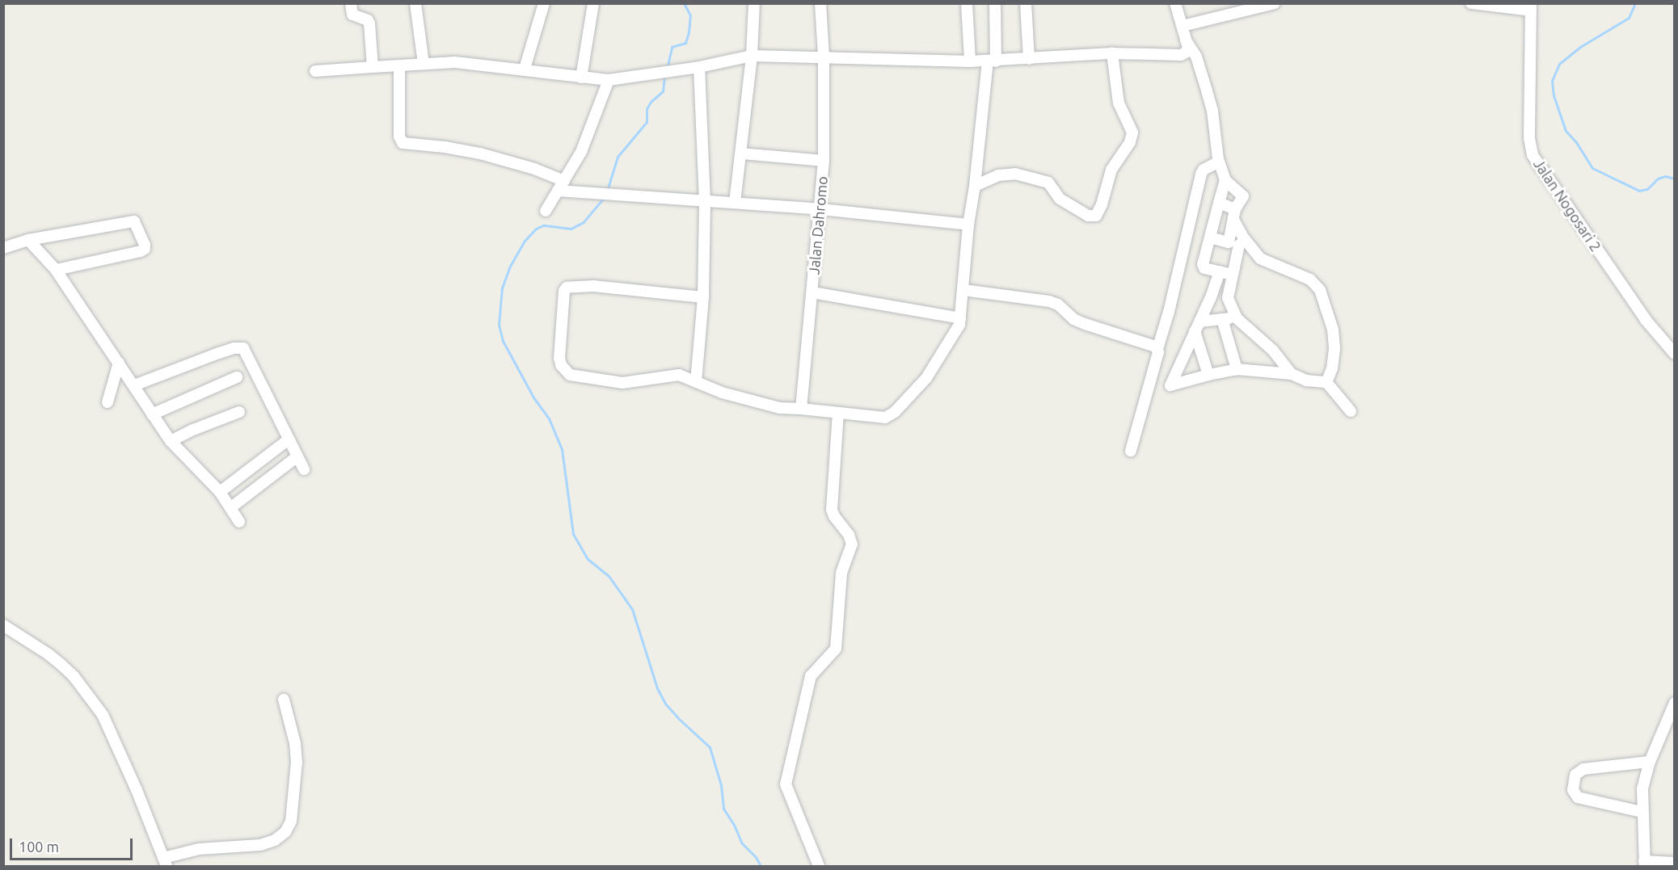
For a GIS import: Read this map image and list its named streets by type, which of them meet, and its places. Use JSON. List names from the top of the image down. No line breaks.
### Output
{"streets":{"street":["Jalan Nogosari 2","Jalan Dahromo"]},"scale_bar":"100 m"}
